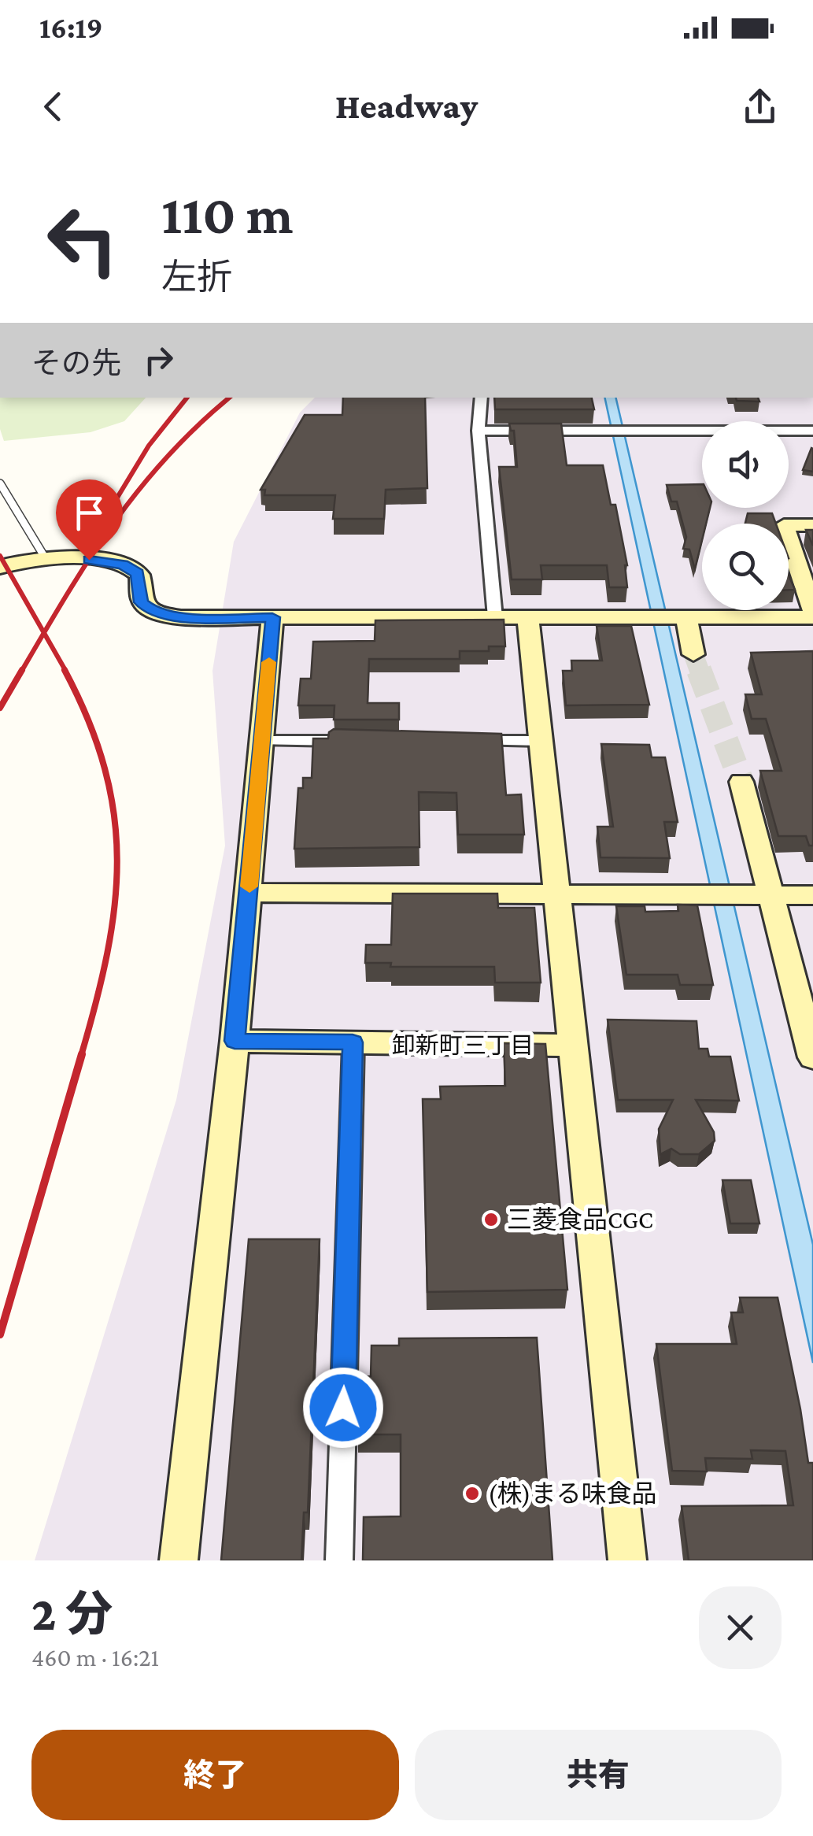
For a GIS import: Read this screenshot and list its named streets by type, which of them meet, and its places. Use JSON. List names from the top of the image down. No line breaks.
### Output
{"districts":["卸新町三丁目"],"places":["三菱食品CGC","(株)まる味食品"],"page":{"status":"16:19","header":"Headway","turn":["110 m","左折"],"then":"その先","heading":["2 分","460 m · 16:21"],"buttons":["終了","共有"]}}
